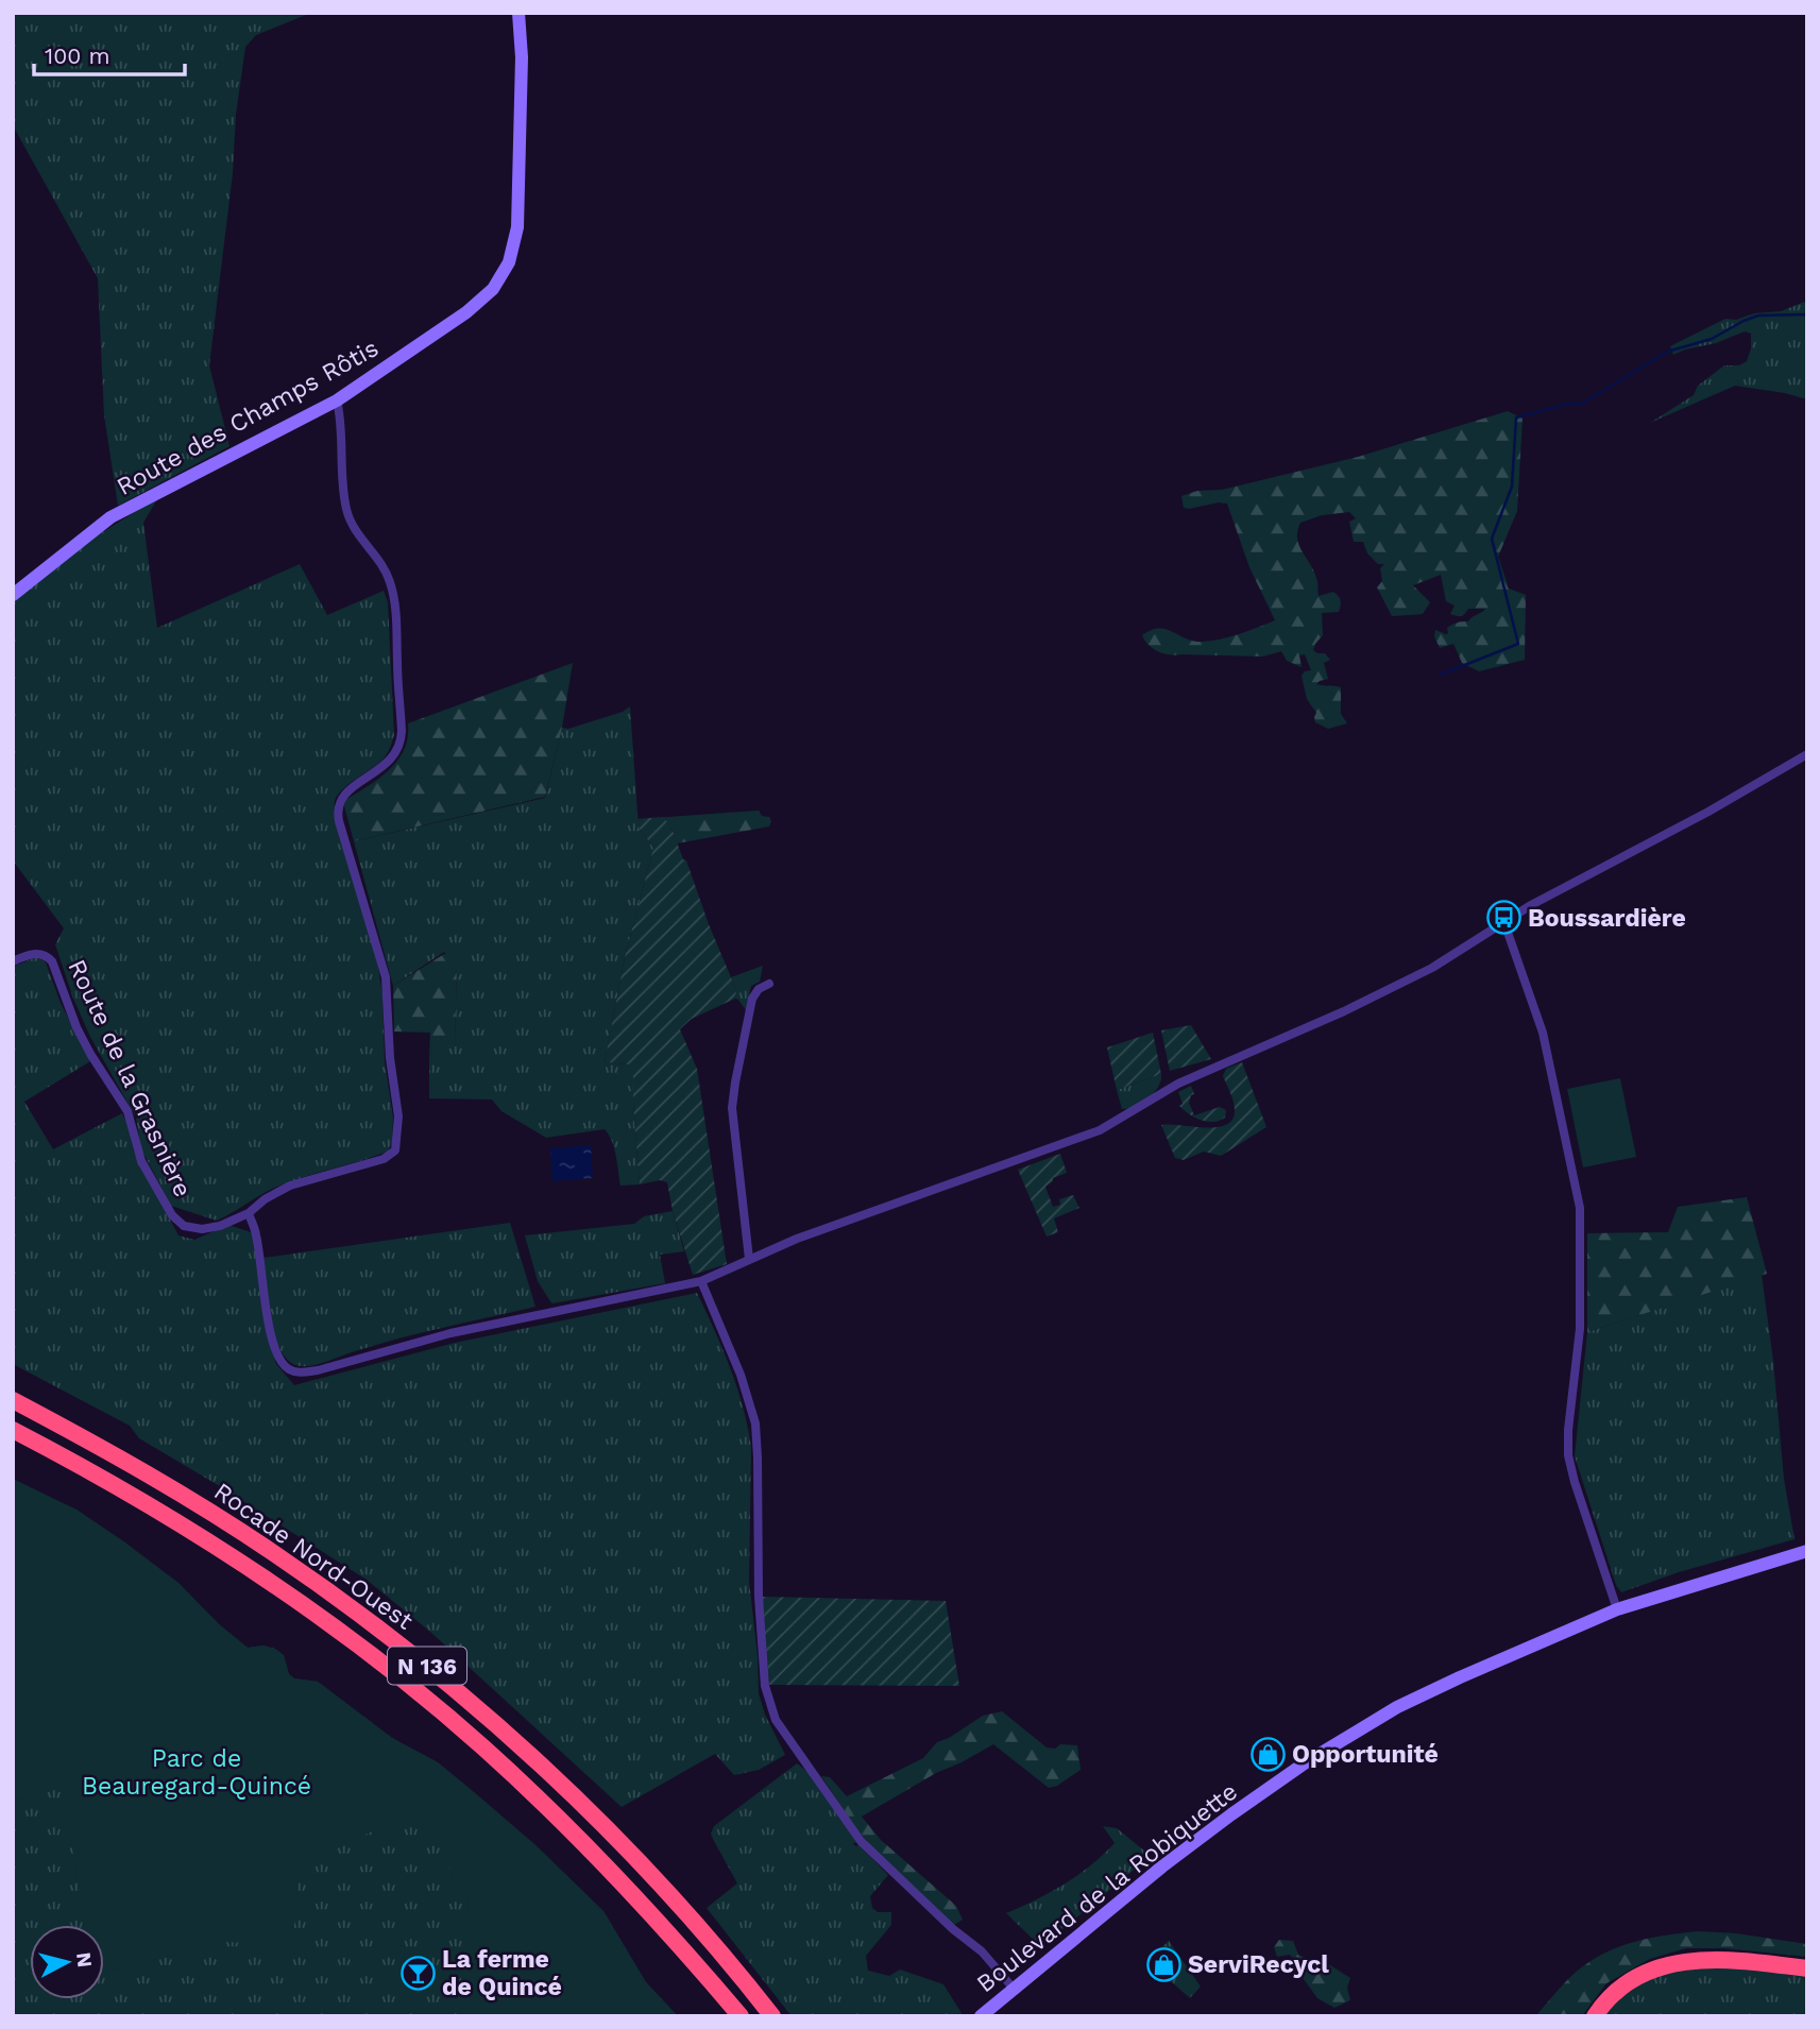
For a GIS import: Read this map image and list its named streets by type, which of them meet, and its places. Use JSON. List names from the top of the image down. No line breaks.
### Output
{"streets":{"highway":["Rocade Nord-Ouest","N 136"],"main road":["Route des Champs Rôtis","Boulevard de la Robiquette"],"street":["Route de la Grasnière"]},"crossings":[["Route des Champs Rôtis","Route de la Grasnière"]],"parks":["Parc de Beauregard-Quincé"],"places":{"bus stop":["Boussardière"],"shop":["Opportunité","ServiRecycl"],"bar":["La ferme de Quincé"]},"scale_bar":"100 m","north":"right"}
